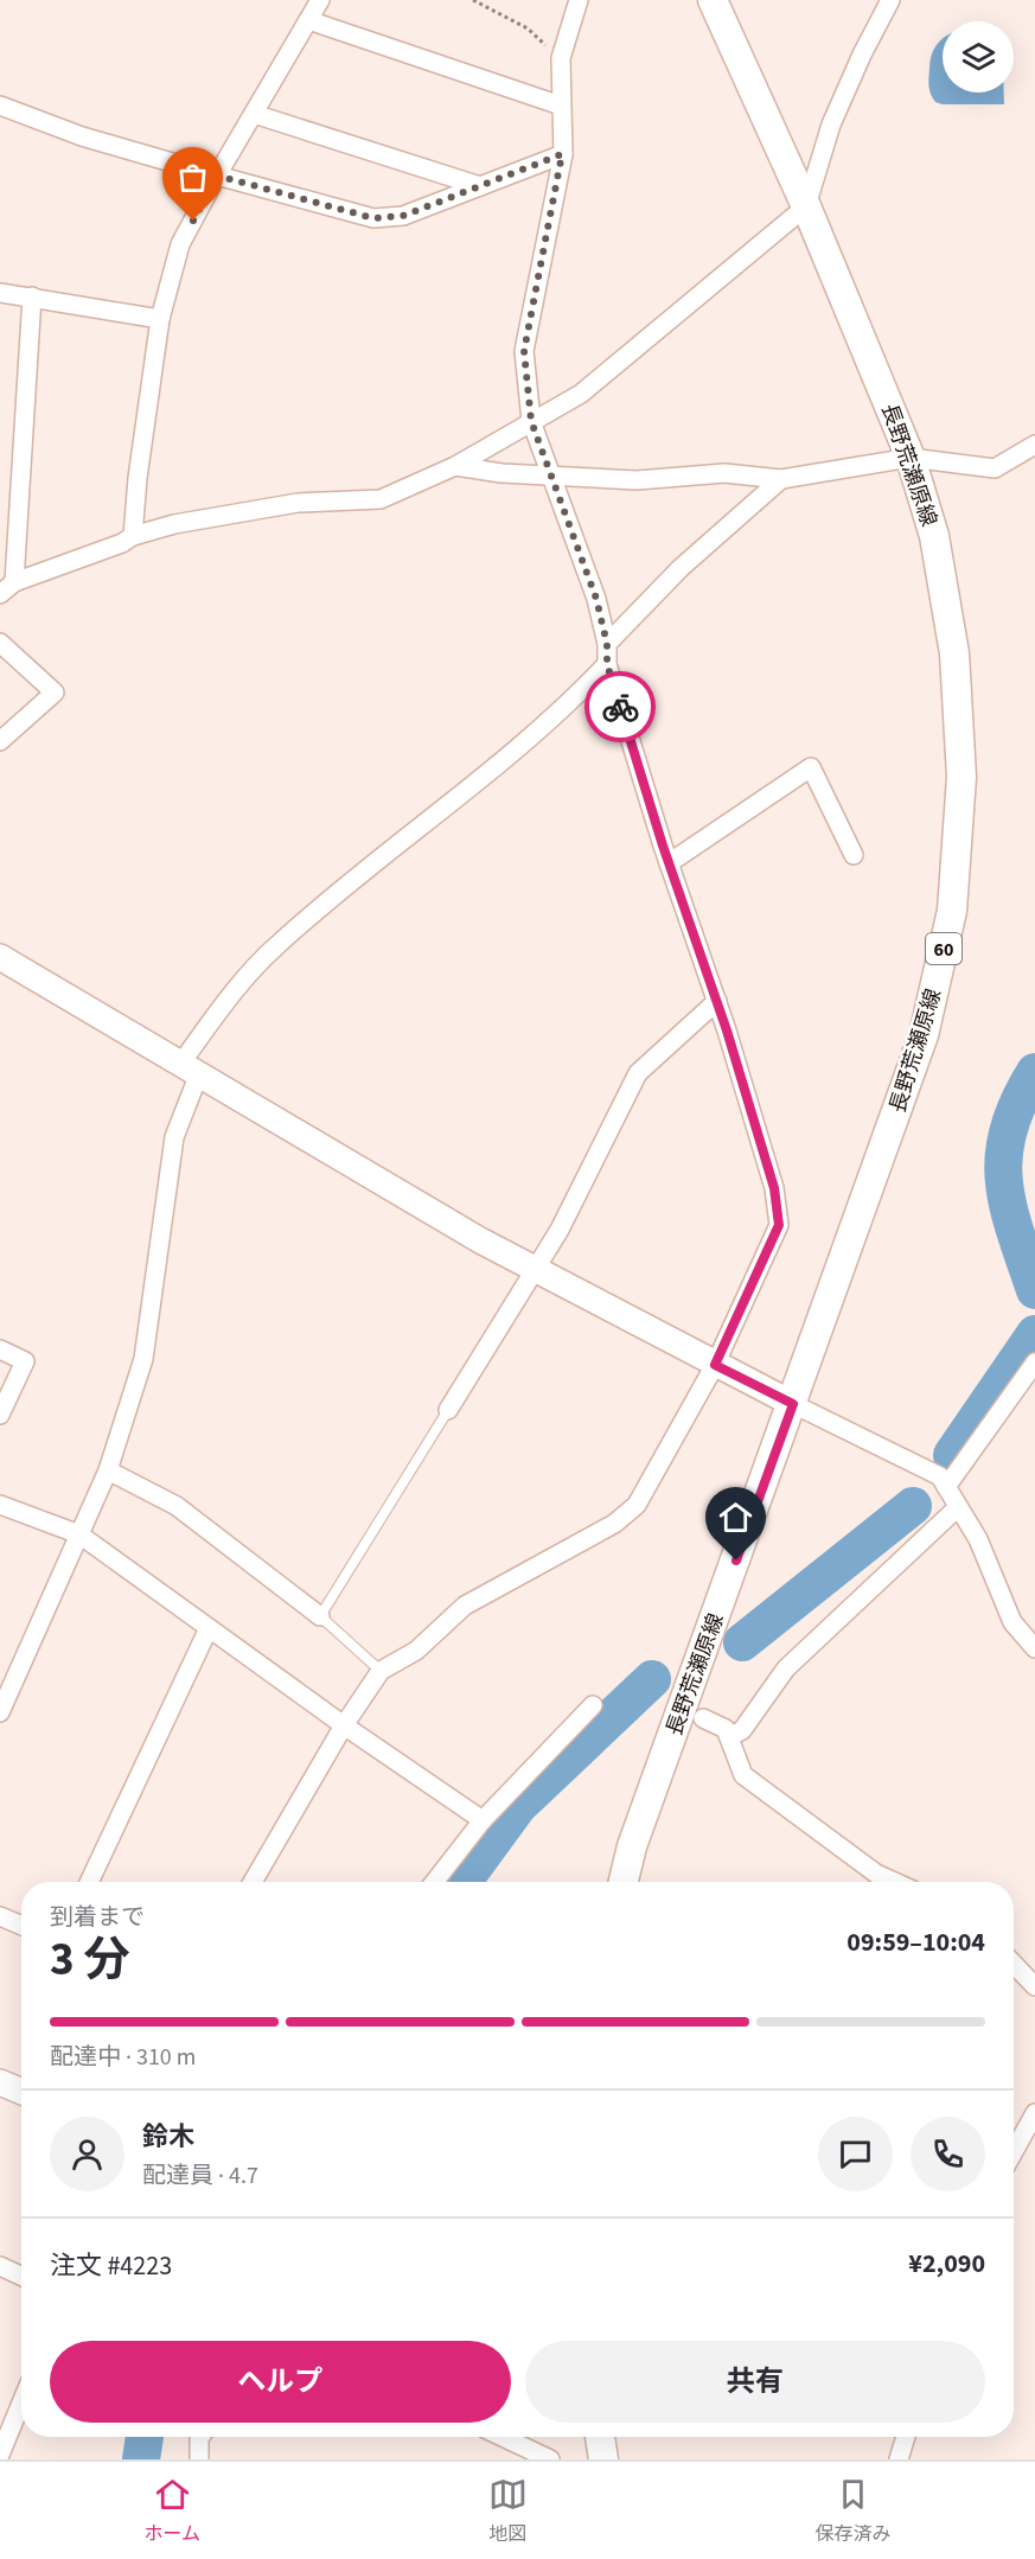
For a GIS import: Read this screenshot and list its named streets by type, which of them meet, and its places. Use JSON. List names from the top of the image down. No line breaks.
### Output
{"streets":{"main road":["長野荒瀬原線","60"]},"page":{"heading":["3 分","到着まで","09:59–10:04"],"panel":["鈴木","配達員 · 4.7","注文 #4223","¥2,090"],"bar":"配達中 · 310 m","buttons":["ヘルプ","共有"],"tabs":["ホーム","地図","保存済み"]}}
